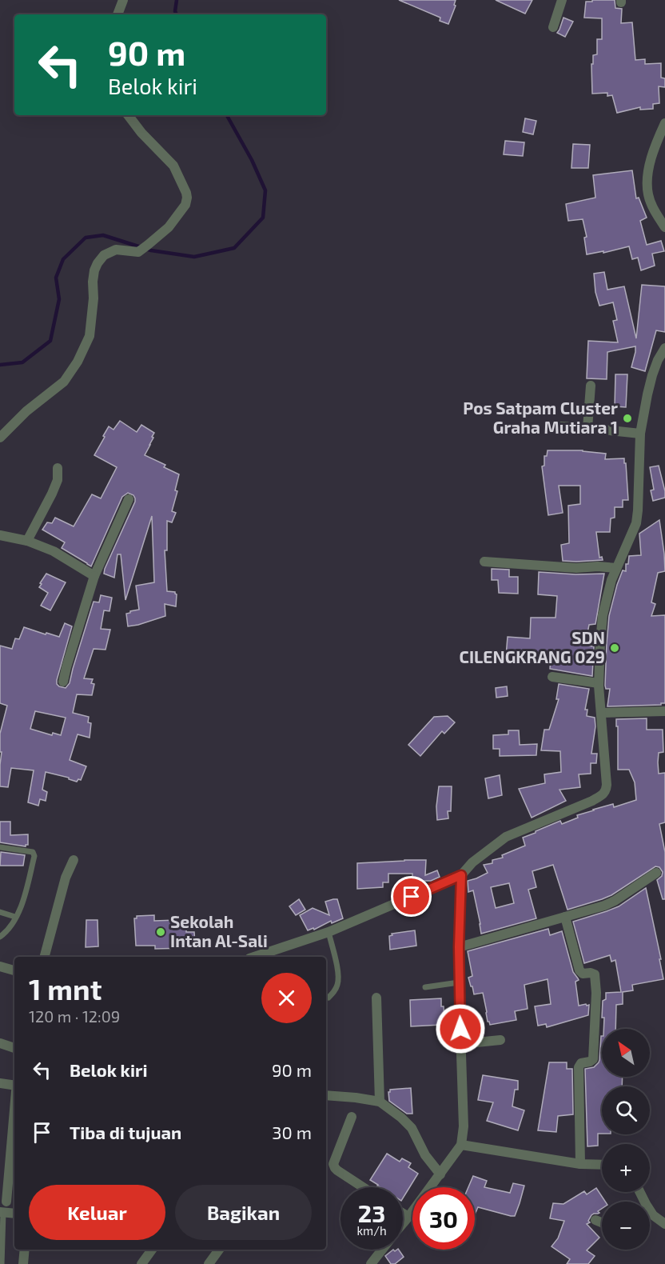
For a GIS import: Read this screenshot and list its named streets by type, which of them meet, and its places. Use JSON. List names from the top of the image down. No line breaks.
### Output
{"places":["Pos Satpam Cluster Graha Mutiara 1","SDN CILENGKRANG 029","Sekolah Intan Al-Sali"],"north":"top left","page":{"turn":["90 m","Belok kiri"],"heading":["1 mnt","120 m · 12:09"],"map_buttons":["+","−"],"list":[{"name":"Belok kiri","value":"90 m"},{"name":"Tiba di tujuan","value":"30 m"}],"buttons":["Keluar","Bagikan"],"speed":"23 km/h","limit":"30"}}
